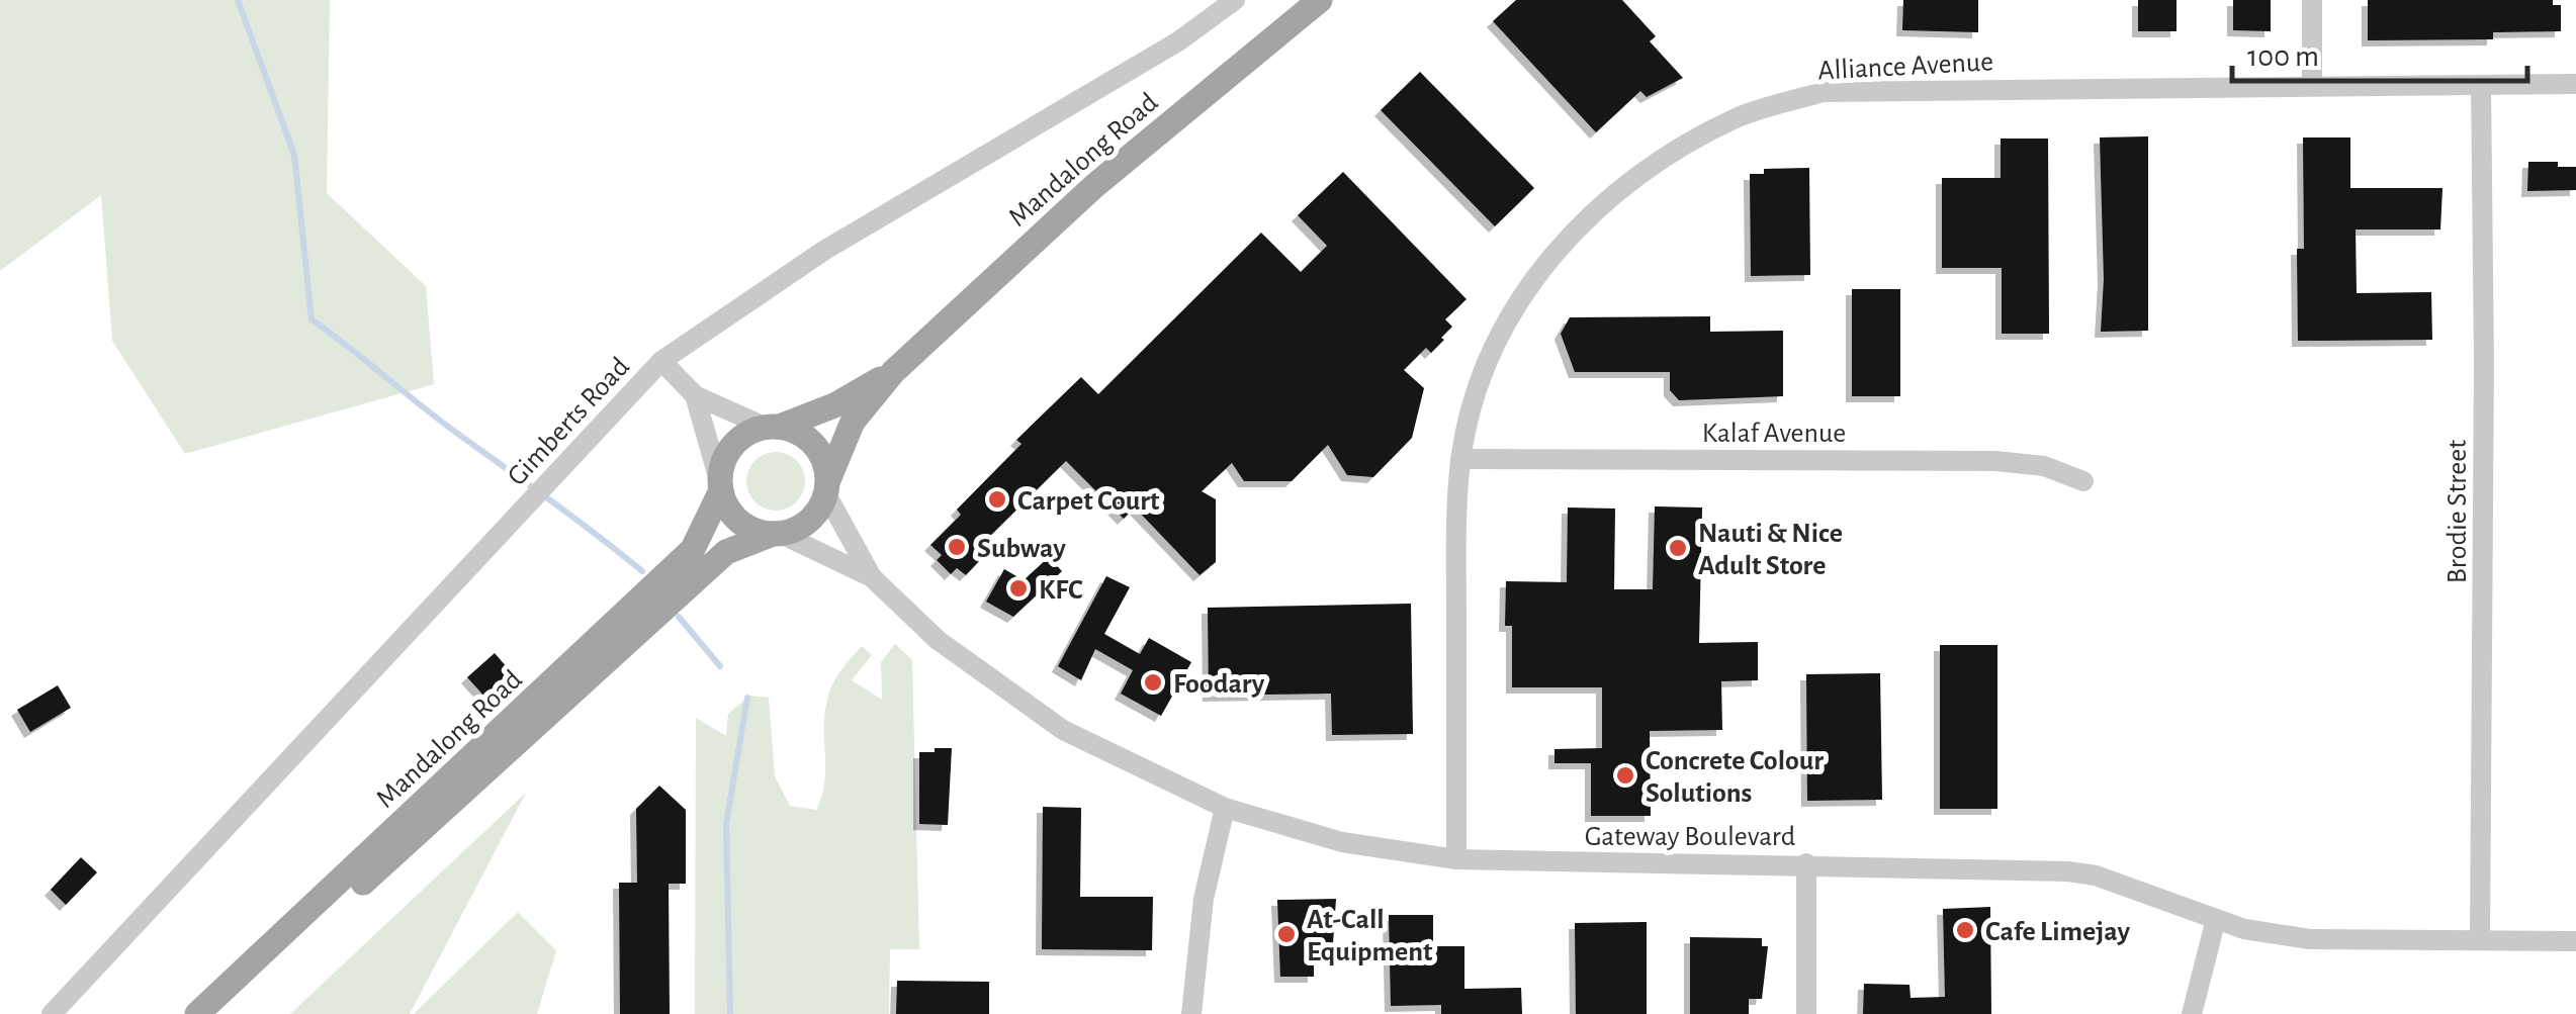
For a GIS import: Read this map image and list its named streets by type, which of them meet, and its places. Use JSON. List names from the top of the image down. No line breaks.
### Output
{"streets":{"main road":["Mandalong Road"],"street":["Alliance Avenue","Gimberts Road","Kalaf Avenue","Brodie Street","Gateway Boulevard"]},"crossings":[["Alliance Avenue","Kalaf Avenue"],["Alliance Avenue","Brodie Street"],["Alliance Avenue","Gateway Boulevard"],["Mandalong Road","Gateway Boulevard"],["Brodie Street","Gateway Boulevard"]],"places":["Carpet Court","Subway","Nauti & Nice Adult Store","KFC","Foodary","Concrete Colour Solutions","Cafe Limejay","At-Call Equipment"],"scale_bar":"100 m"}
